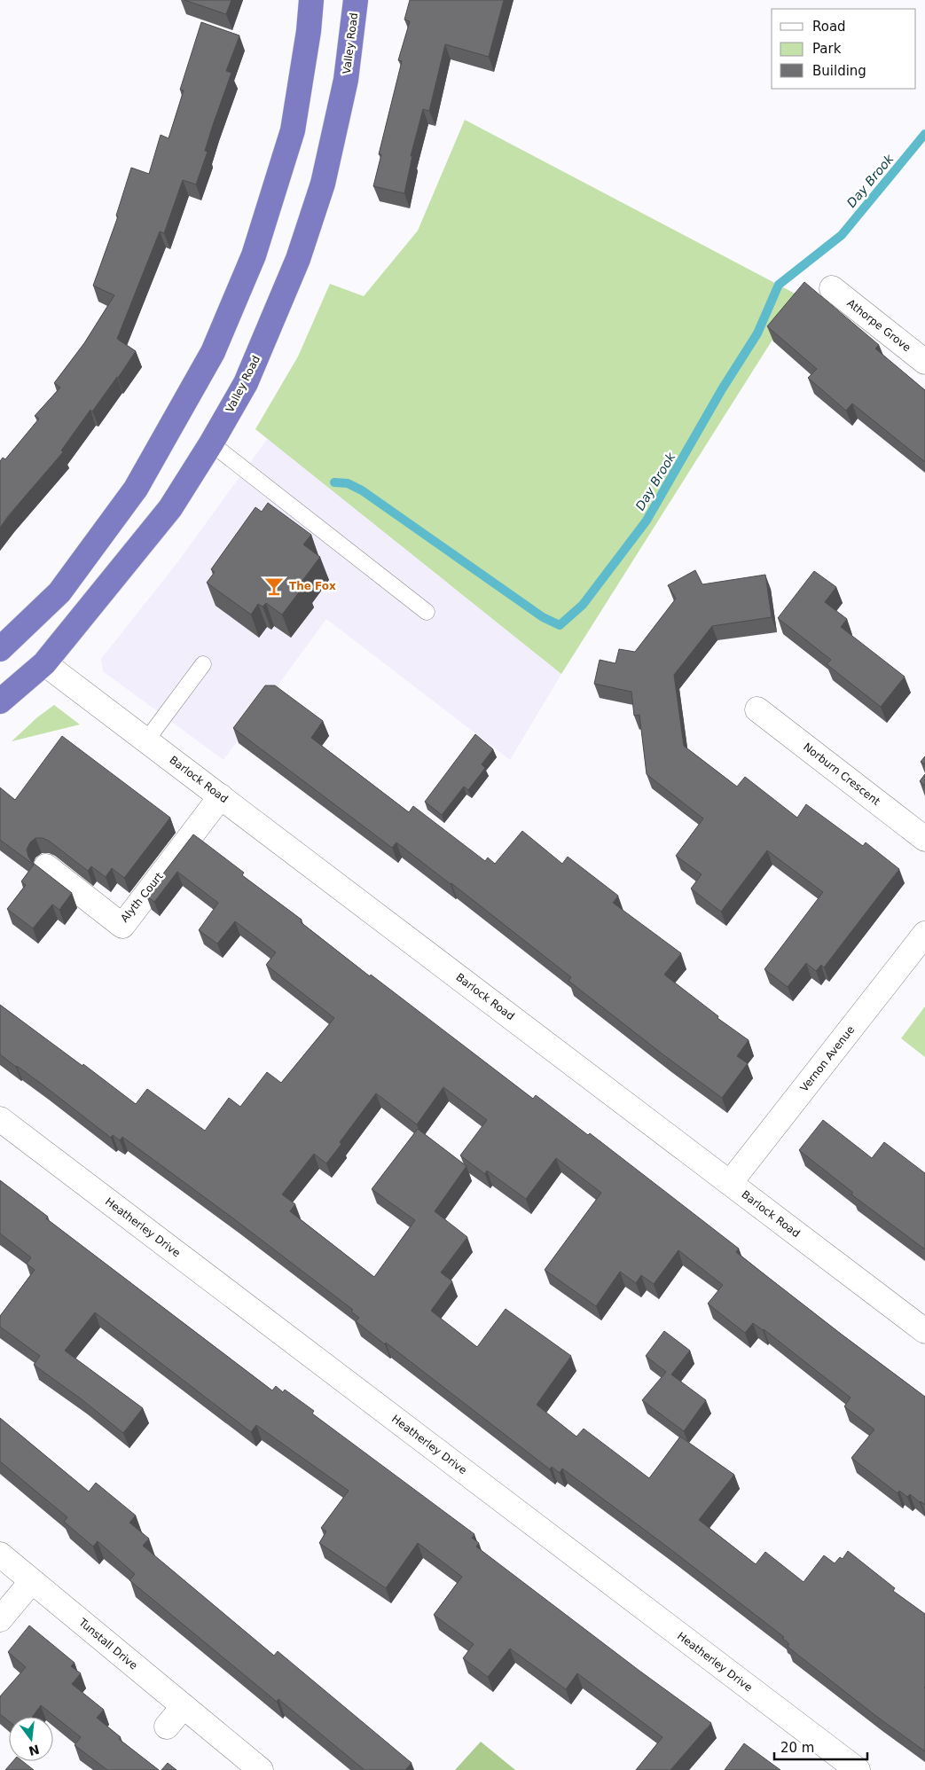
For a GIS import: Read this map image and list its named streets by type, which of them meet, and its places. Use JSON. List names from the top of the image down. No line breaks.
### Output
{"streets":{"highway":["Valley Road"],"street":["Athorpe Grove","Norburn Crescent","Barlock Road","Alyth Court","Vernon Avenue","Heatherley Drive","Tunstall Drive"]},"crossings":[["Valley Road","Barlock Road"],["Barlock Road","Alyth Court"],["Barlock Road","Vernon Avenue"]],"water":["Day Brook"],"places":{"bar":["The Fox"]},"legend":["Road","Park","Building"],"scale_bar":"20 m","north":"bottom"}
